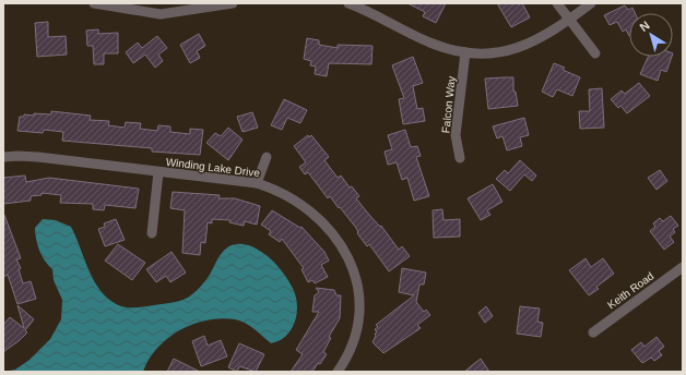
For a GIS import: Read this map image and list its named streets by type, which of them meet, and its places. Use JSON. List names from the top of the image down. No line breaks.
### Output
{"streets":{"street":["Falcon Way","Winding Lake Drive","Keith Road"]},"north":"top left"}
